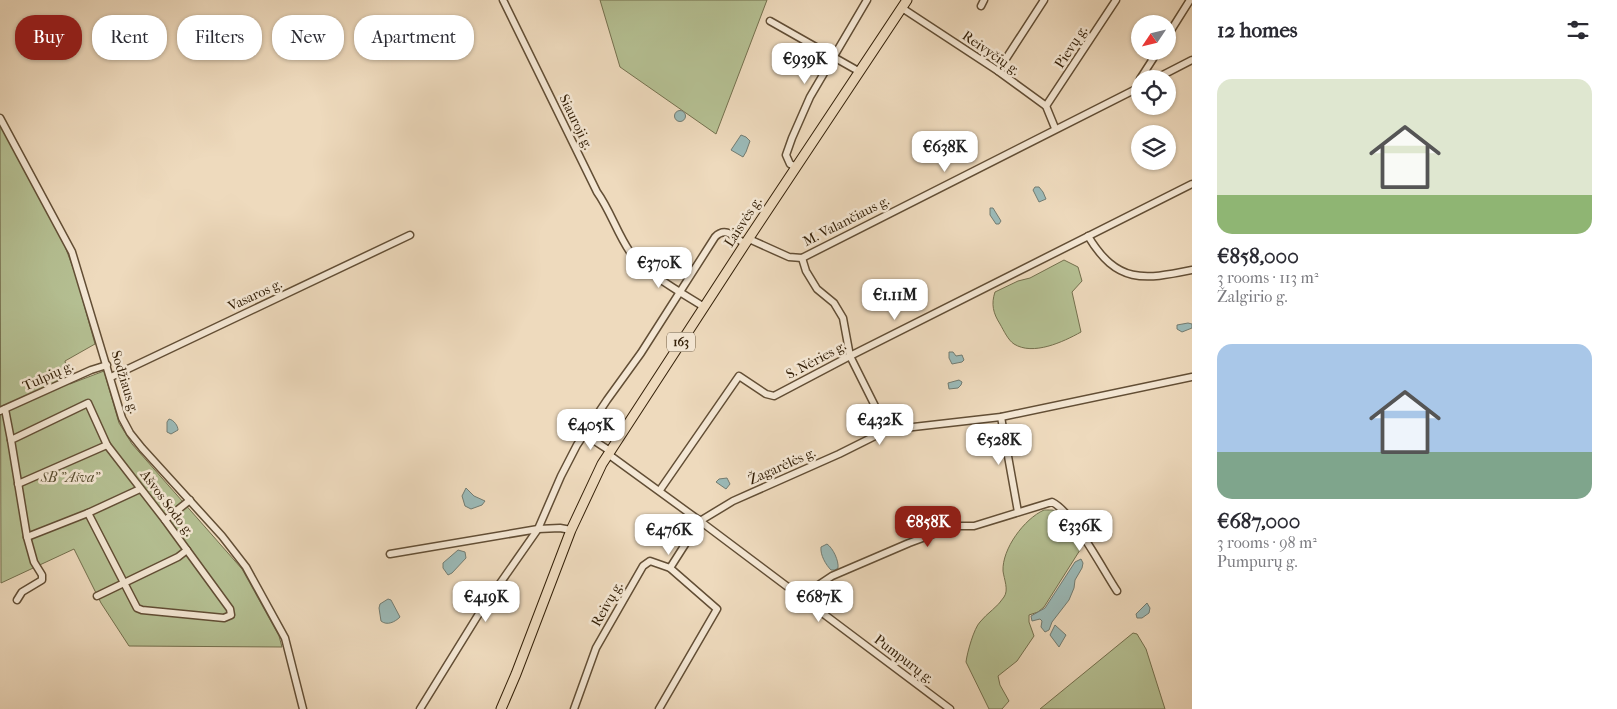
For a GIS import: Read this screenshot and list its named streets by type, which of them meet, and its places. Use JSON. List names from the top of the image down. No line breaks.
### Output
{"streets":{"main road":["Laisvės g.","163"],"street":["Pievų g.","Reivyčių g.","Siauroji g.","M. Valančiaus g.","Vasaros g.","S. Nėries g.","Tulpių g.","Sodžiaus g.","Žagarėlės g.","Ašvos Sodo g.","Reivų g.","Pumpurų g."]},"crossings":[["Pievų g.","Reivyčių g."],["Reivyčių g.","Laisvės g."],["Siauroji g.","M. Valančiaus g."],["Siauroji g.","Laisvės g."],["M. Valančiaus g.","Laisvės g."],["Vasaros g.","Sodžiaus g."],["Tulpių g.","Sodžiaus g."],["Žagarėlės g.","Pumpurų g."]],"parks":["SB \"Ašva\""],"north":"bottom left","page":{"heading":"12 homes","chip":["Buy","Rent","Filters","New","Apartment"],"price":["€939K","€638K","€370K","€1.11M","€432K","€405K","€528K","€858K","€336K","€476K","€419K","€687K"],"list":[{"name":"€858,000","note":"3 rooms · 113 m² · Žalgirio g."},{"name":"€687,000","note":"3 rooms · 98 m² · Pumpurų g."}]}}
